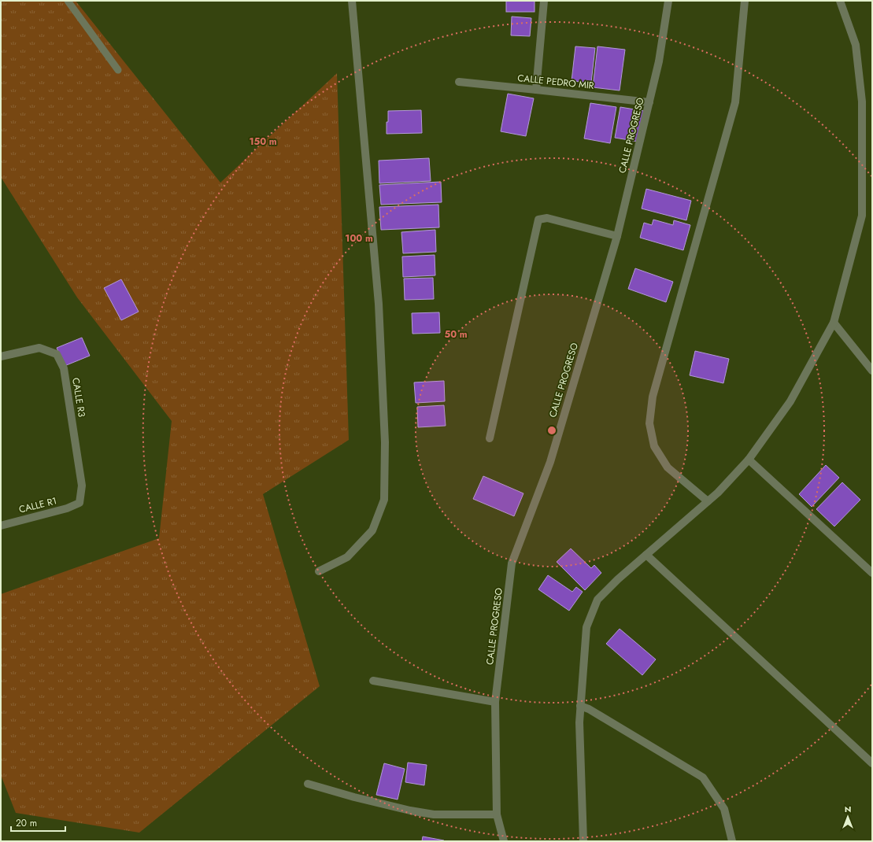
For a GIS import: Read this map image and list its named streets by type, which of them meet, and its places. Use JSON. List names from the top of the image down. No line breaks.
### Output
{"streets":{"street":["CALLE PEDRO MIR","CALLE PROGRESO","CALLE R3","CALLE R1"]},"crossings":[["CALLE PEDRO MIR","CALLE PROGRESO"],["CALLE R3","CALLE R1"]],"scale_bar":"20 m","north":"top","rings":["150 m","100 m","50 m"]}
